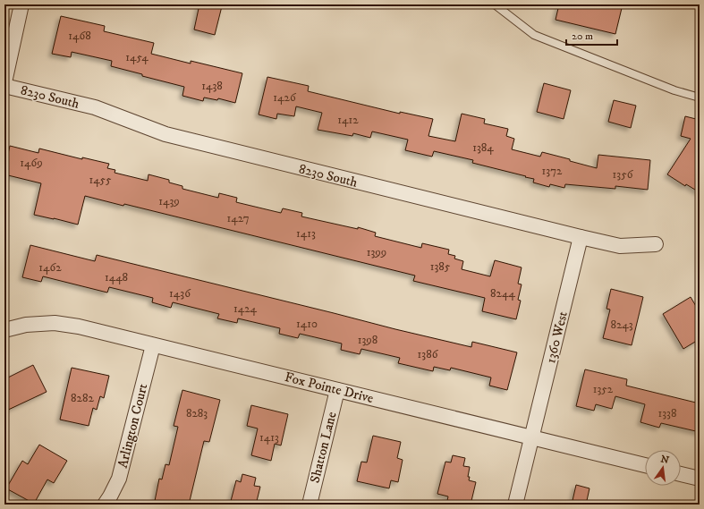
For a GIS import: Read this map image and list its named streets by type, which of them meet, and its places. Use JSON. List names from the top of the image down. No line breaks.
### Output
{"streets":{"street":["8230 South","1360 West","Fox Pointe Drive","Arlington Court","Shatton Lane"]},"crossings":[["8230 South","1360 West"],["1360 West","Fox Pointe Drive"],["Fox Pointe Drive","Arlington Court"],["Fox Pointe Drive","Shatton Lane"]],"house_numbers":["1468","1454","1438","1426","1412","1384","1469","1372","1356","1455","1439","1427","1413","1399","1385","1462","1448","1436","8244","1424","1410","8243","1398","1386","1352","8282","8283","1338","1413"],"scale_bar":"20 m","north":"top"}
